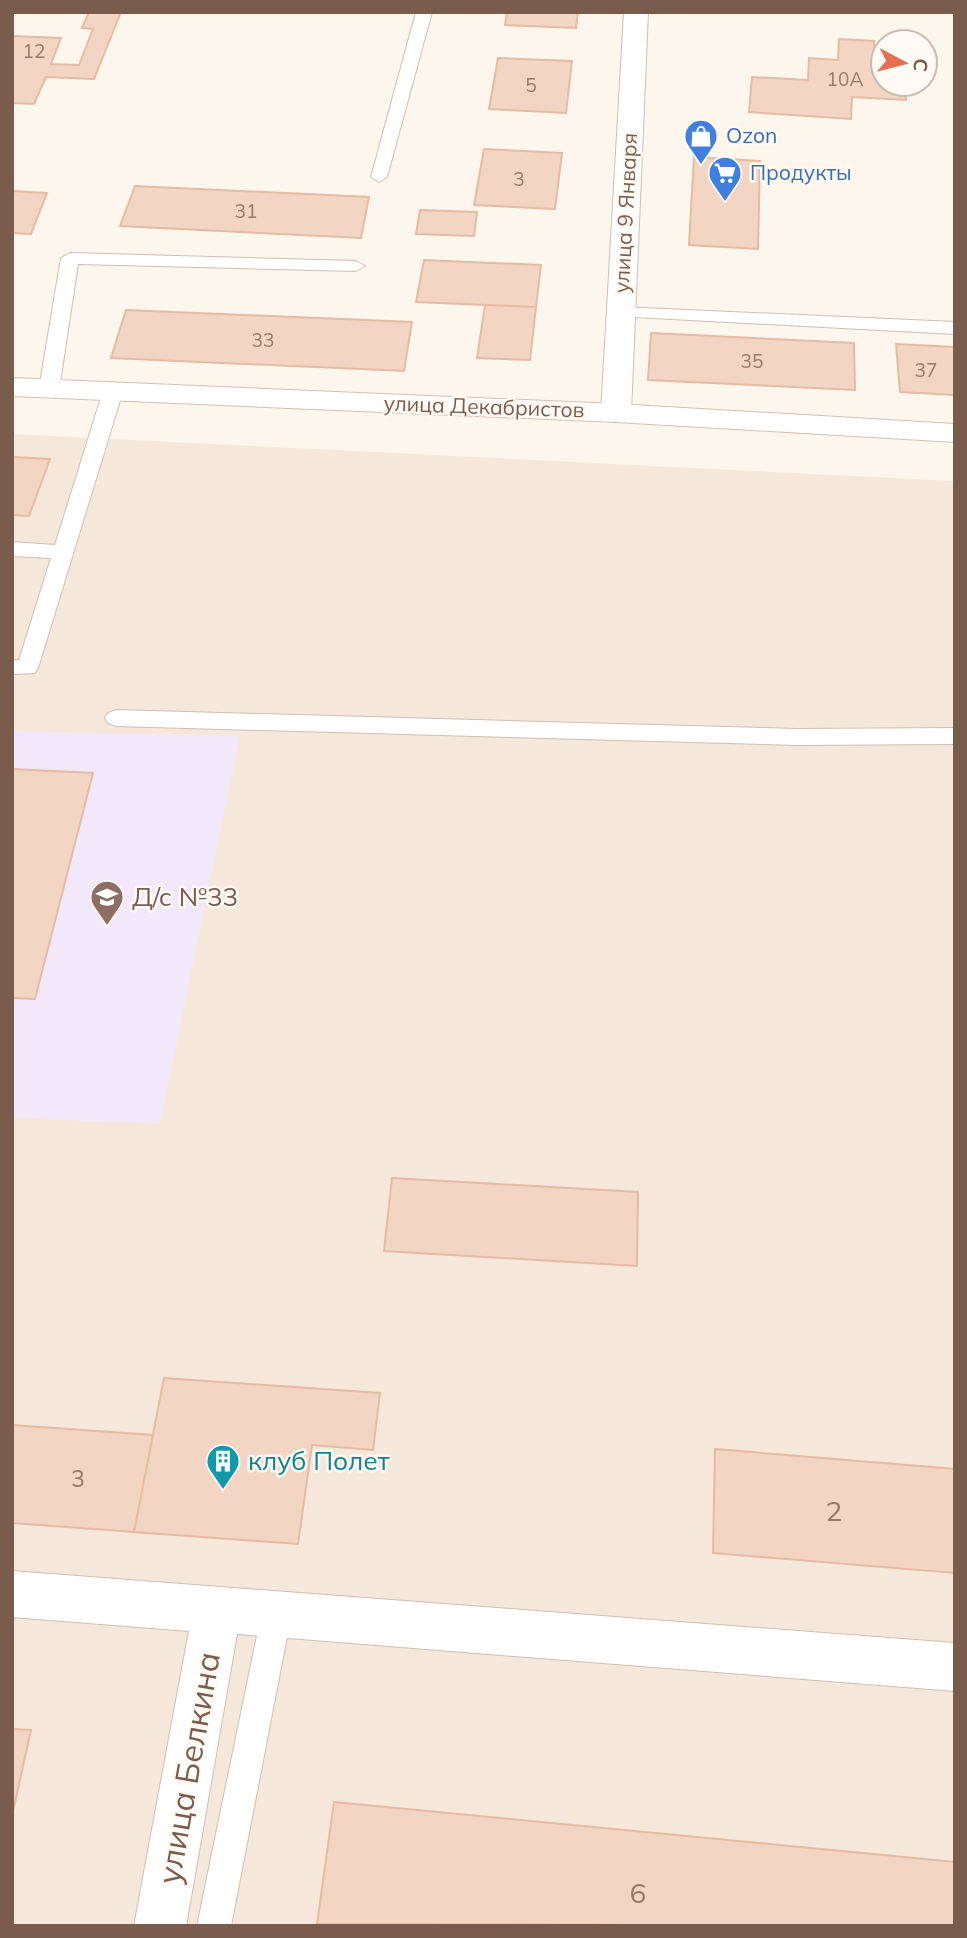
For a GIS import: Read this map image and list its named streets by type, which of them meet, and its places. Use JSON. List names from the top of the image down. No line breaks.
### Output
{"streets":{"street":["улица 9 Января","улица Декабристов","улица Белкина"]},"crossings":[["улица 9 Января","улица Декабристов"]],"places":{"shop":["Ozon"],"supermarket":["Продукты"],"school or university":["Д/с №33"],"building":["клуб Полет"]},"house_numbers":["12","10А","5","3","31","33","35","37","3","2","6"],"north":"right"}
